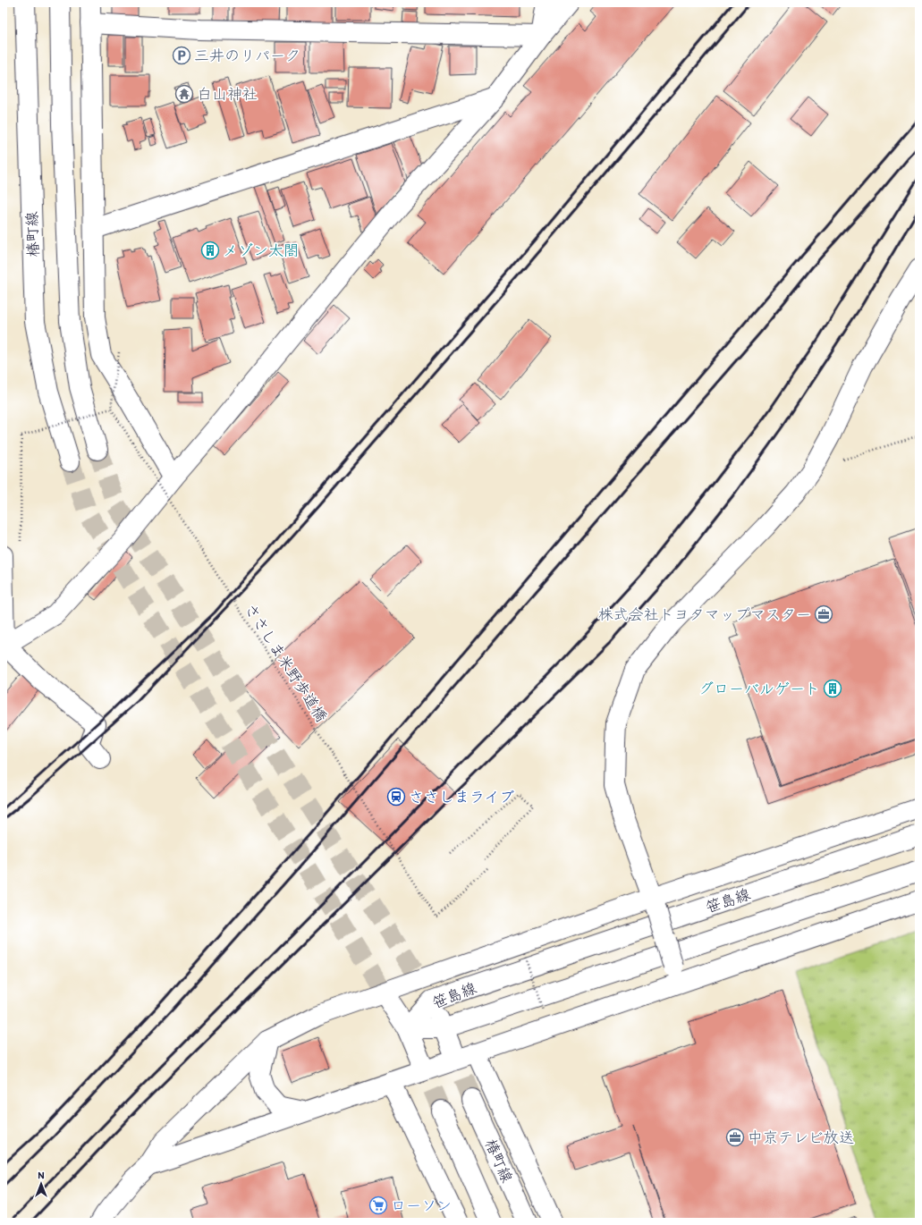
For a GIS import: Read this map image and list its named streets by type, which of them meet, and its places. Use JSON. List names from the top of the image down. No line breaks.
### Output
{"streets":{"street":["椿町線","笹島線"],"path":["ささしま米野歩道橋"]},"places":{"parking":["三井のリパーク"],"temple":["白山神社"],"building":["メゾン太閤","グローバルゲート"],"office":["株式会社トヨタマップマスター","中京テレビ放送"],"station":["ささしまライブ"],"supermarket":["ローソン"]},"north":"top"}
